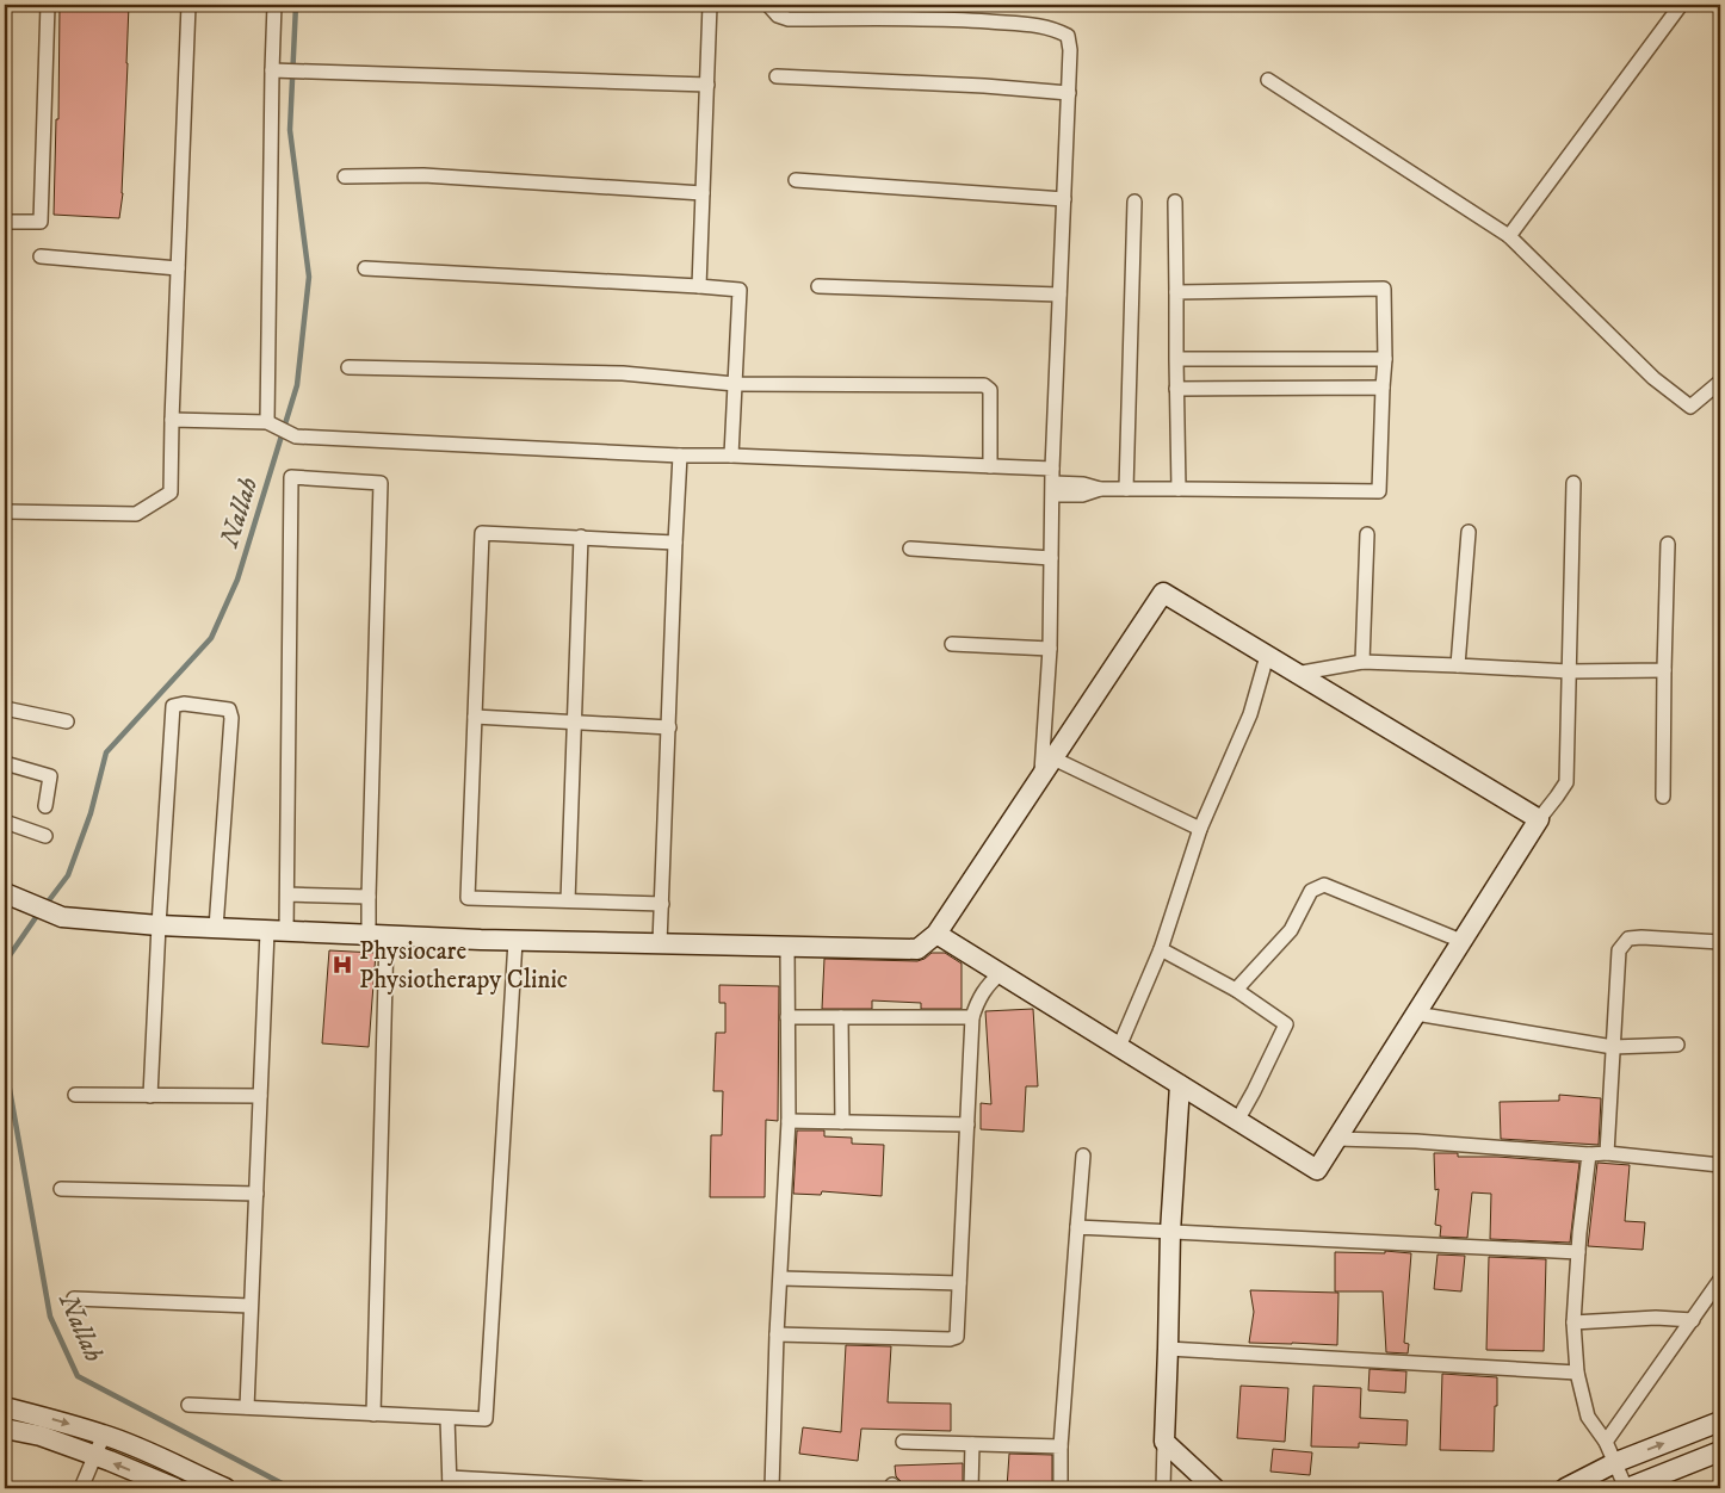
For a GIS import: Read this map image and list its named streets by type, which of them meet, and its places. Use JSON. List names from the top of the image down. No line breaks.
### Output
{"water":["Nallah"],"places":{"hospital":["Physiocare Physiotherapy Clinic"]}}
